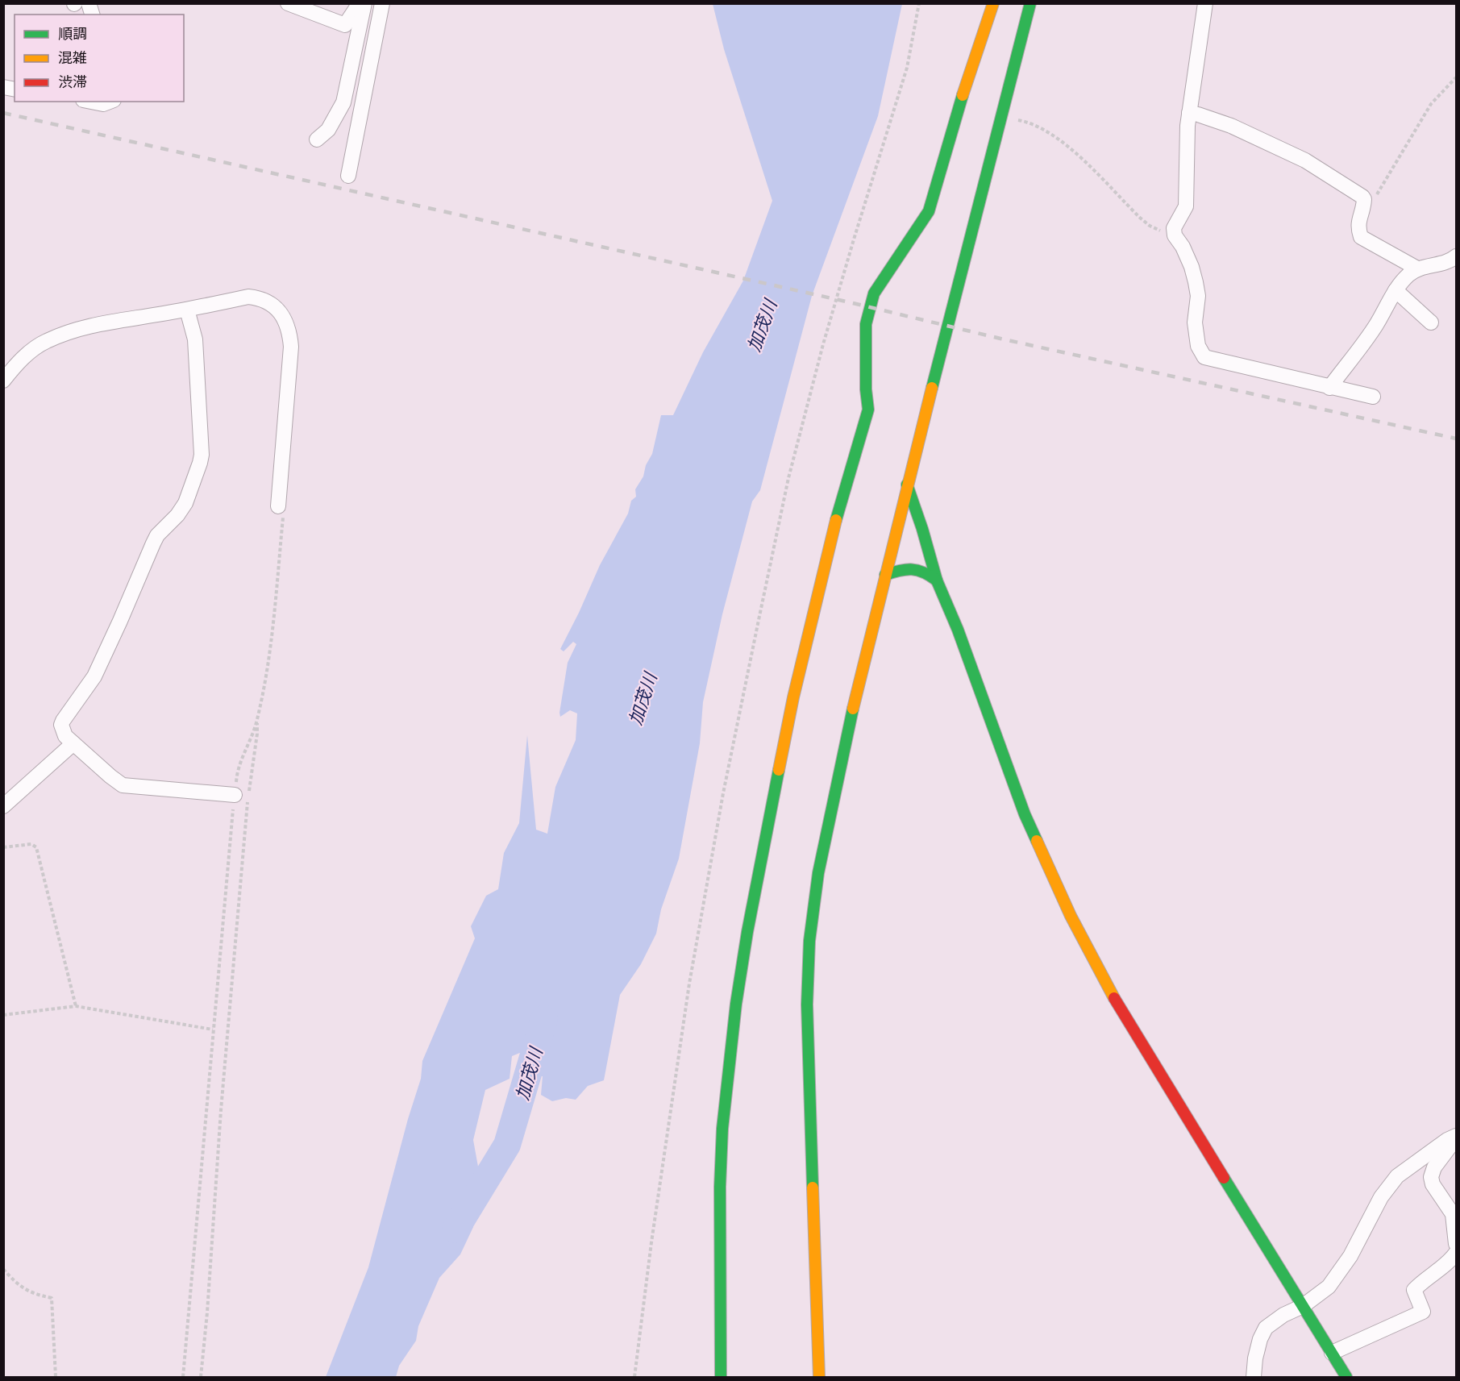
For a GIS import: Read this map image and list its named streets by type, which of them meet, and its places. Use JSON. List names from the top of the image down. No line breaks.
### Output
{"water":["加茂川"],"legend":["順調","混雑","渋滞"]}
